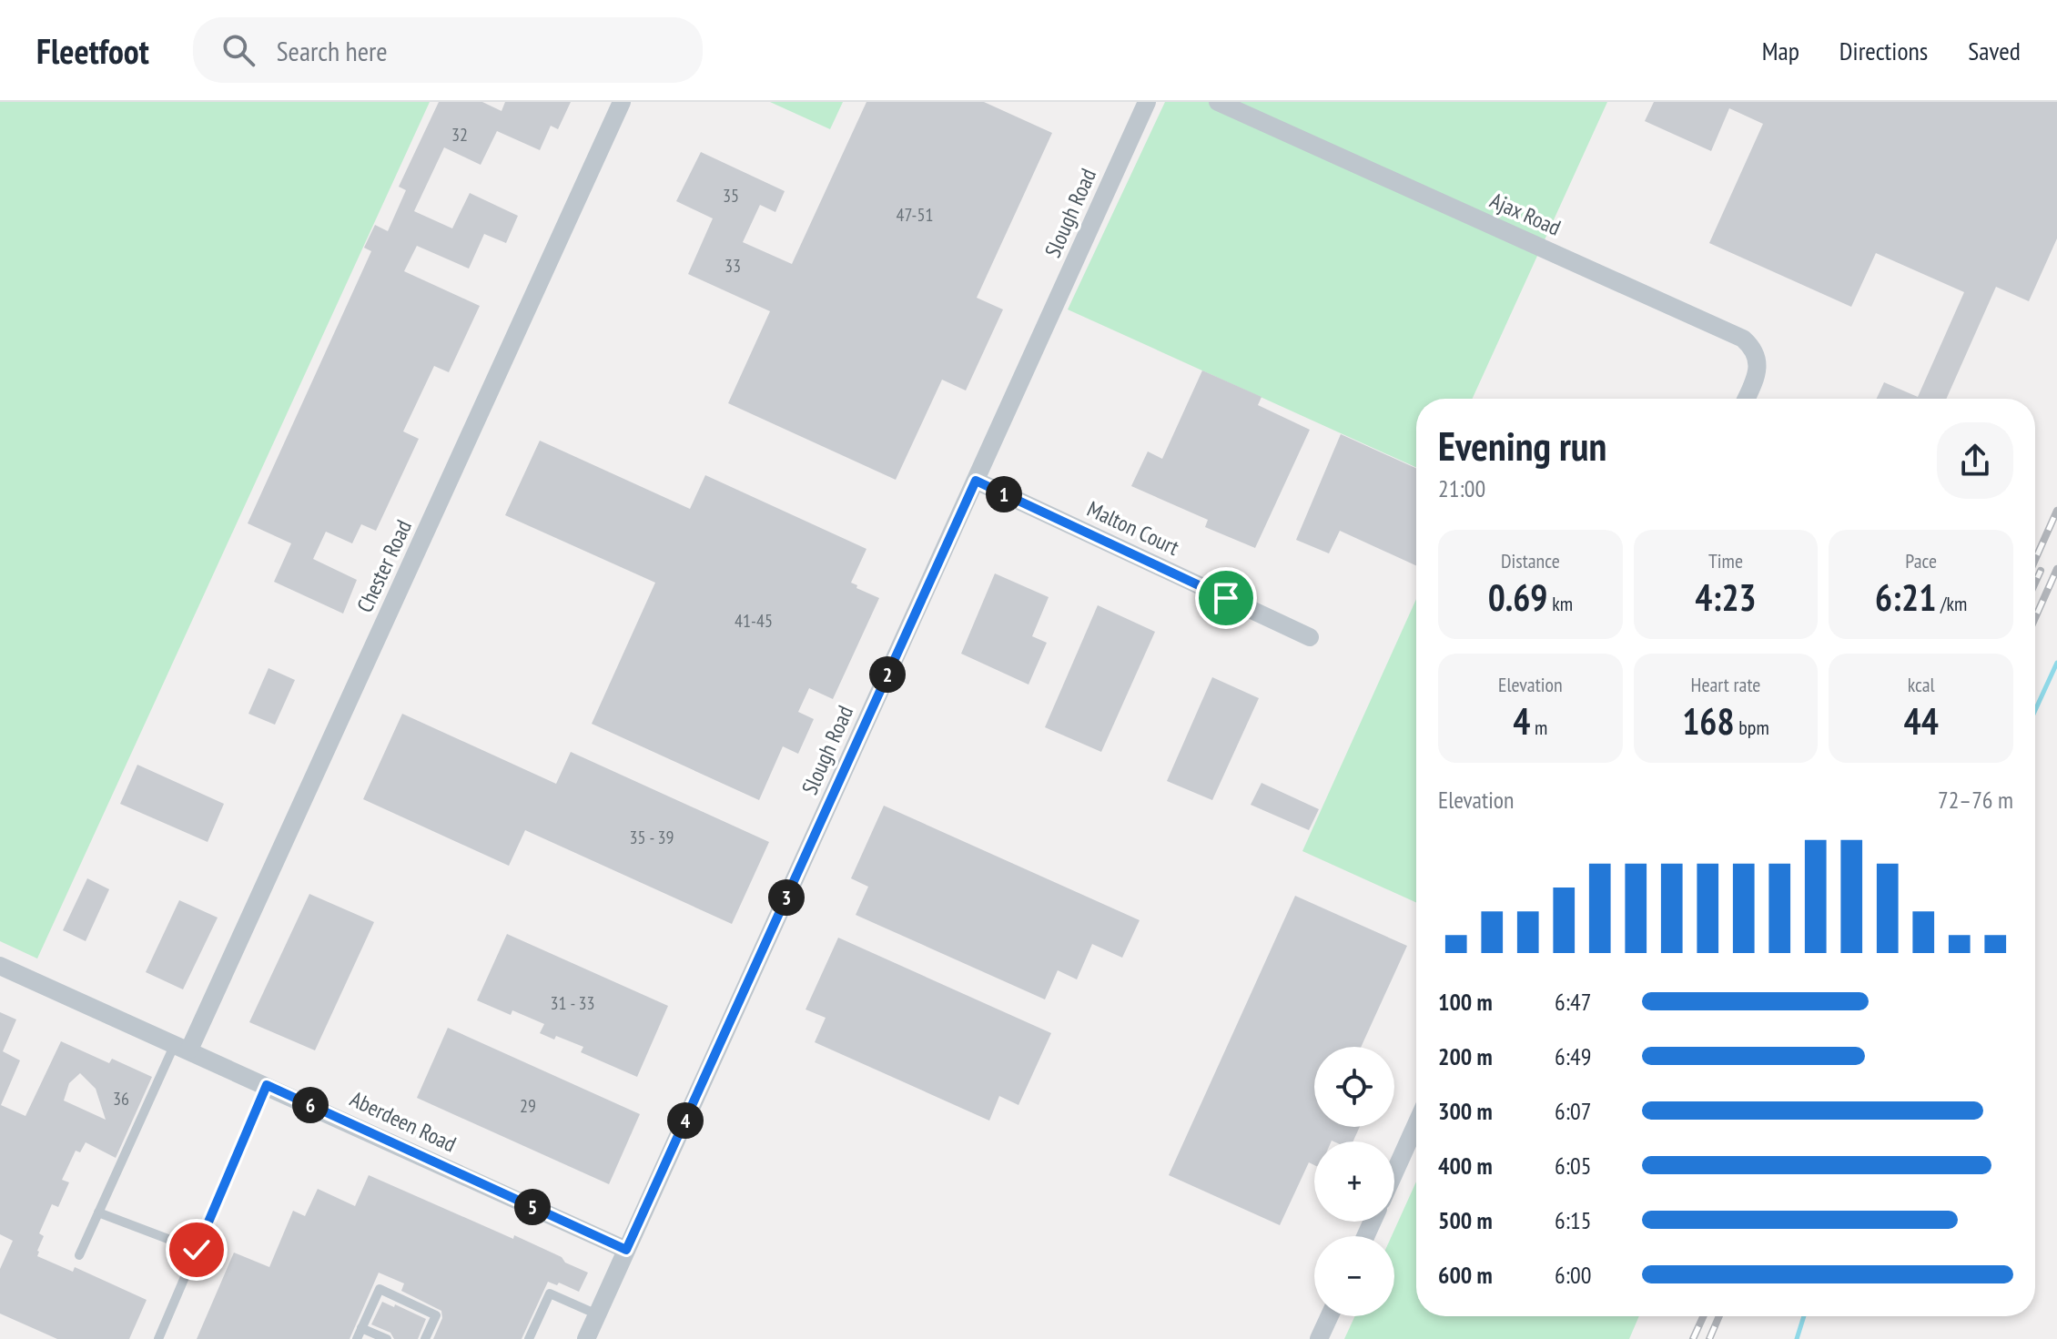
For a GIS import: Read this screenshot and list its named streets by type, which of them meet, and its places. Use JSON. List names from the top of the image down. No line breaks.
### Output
{"streets":{"street":["Slough Road","Ajax Road","Malton Court","Chester Road","Aberdeen Road"]},"crossings":[["Slough Road","Malton Court"],["Slough Road","Aberdeen Road"],["Chester Road","Aberdeen Road"]],"house_numbers":["32","35","47-51","33","41-45","35 - 39","31 - 33","36","29"],"page":{"header":"Fleetfoot","search":"Search here","nav":["Map","Directions","Saved"],"heading":["Evening run","21:00"],"pins":["1","2","3","6","4","5"],"stats":[["Distance","0.69 km"],["Time","4:23"],["Pace","6:21 /km"],["Elevation","4 m"],["Heart rate","168 bpm"],["kcal","44"]],"chart":["Elevation","72–76 m"],"list":[{"name":"100 m","note":"6:47"},{"name":"200 m","note":"6:49"},{"name":"300 m","note":"6:07"},{"name":"400 m","note":"6:05"},{"name":"500 m","note":"6:15"},{"name":"600 m","note":"6:00"}],"map_buttons":["+","−"]}}
